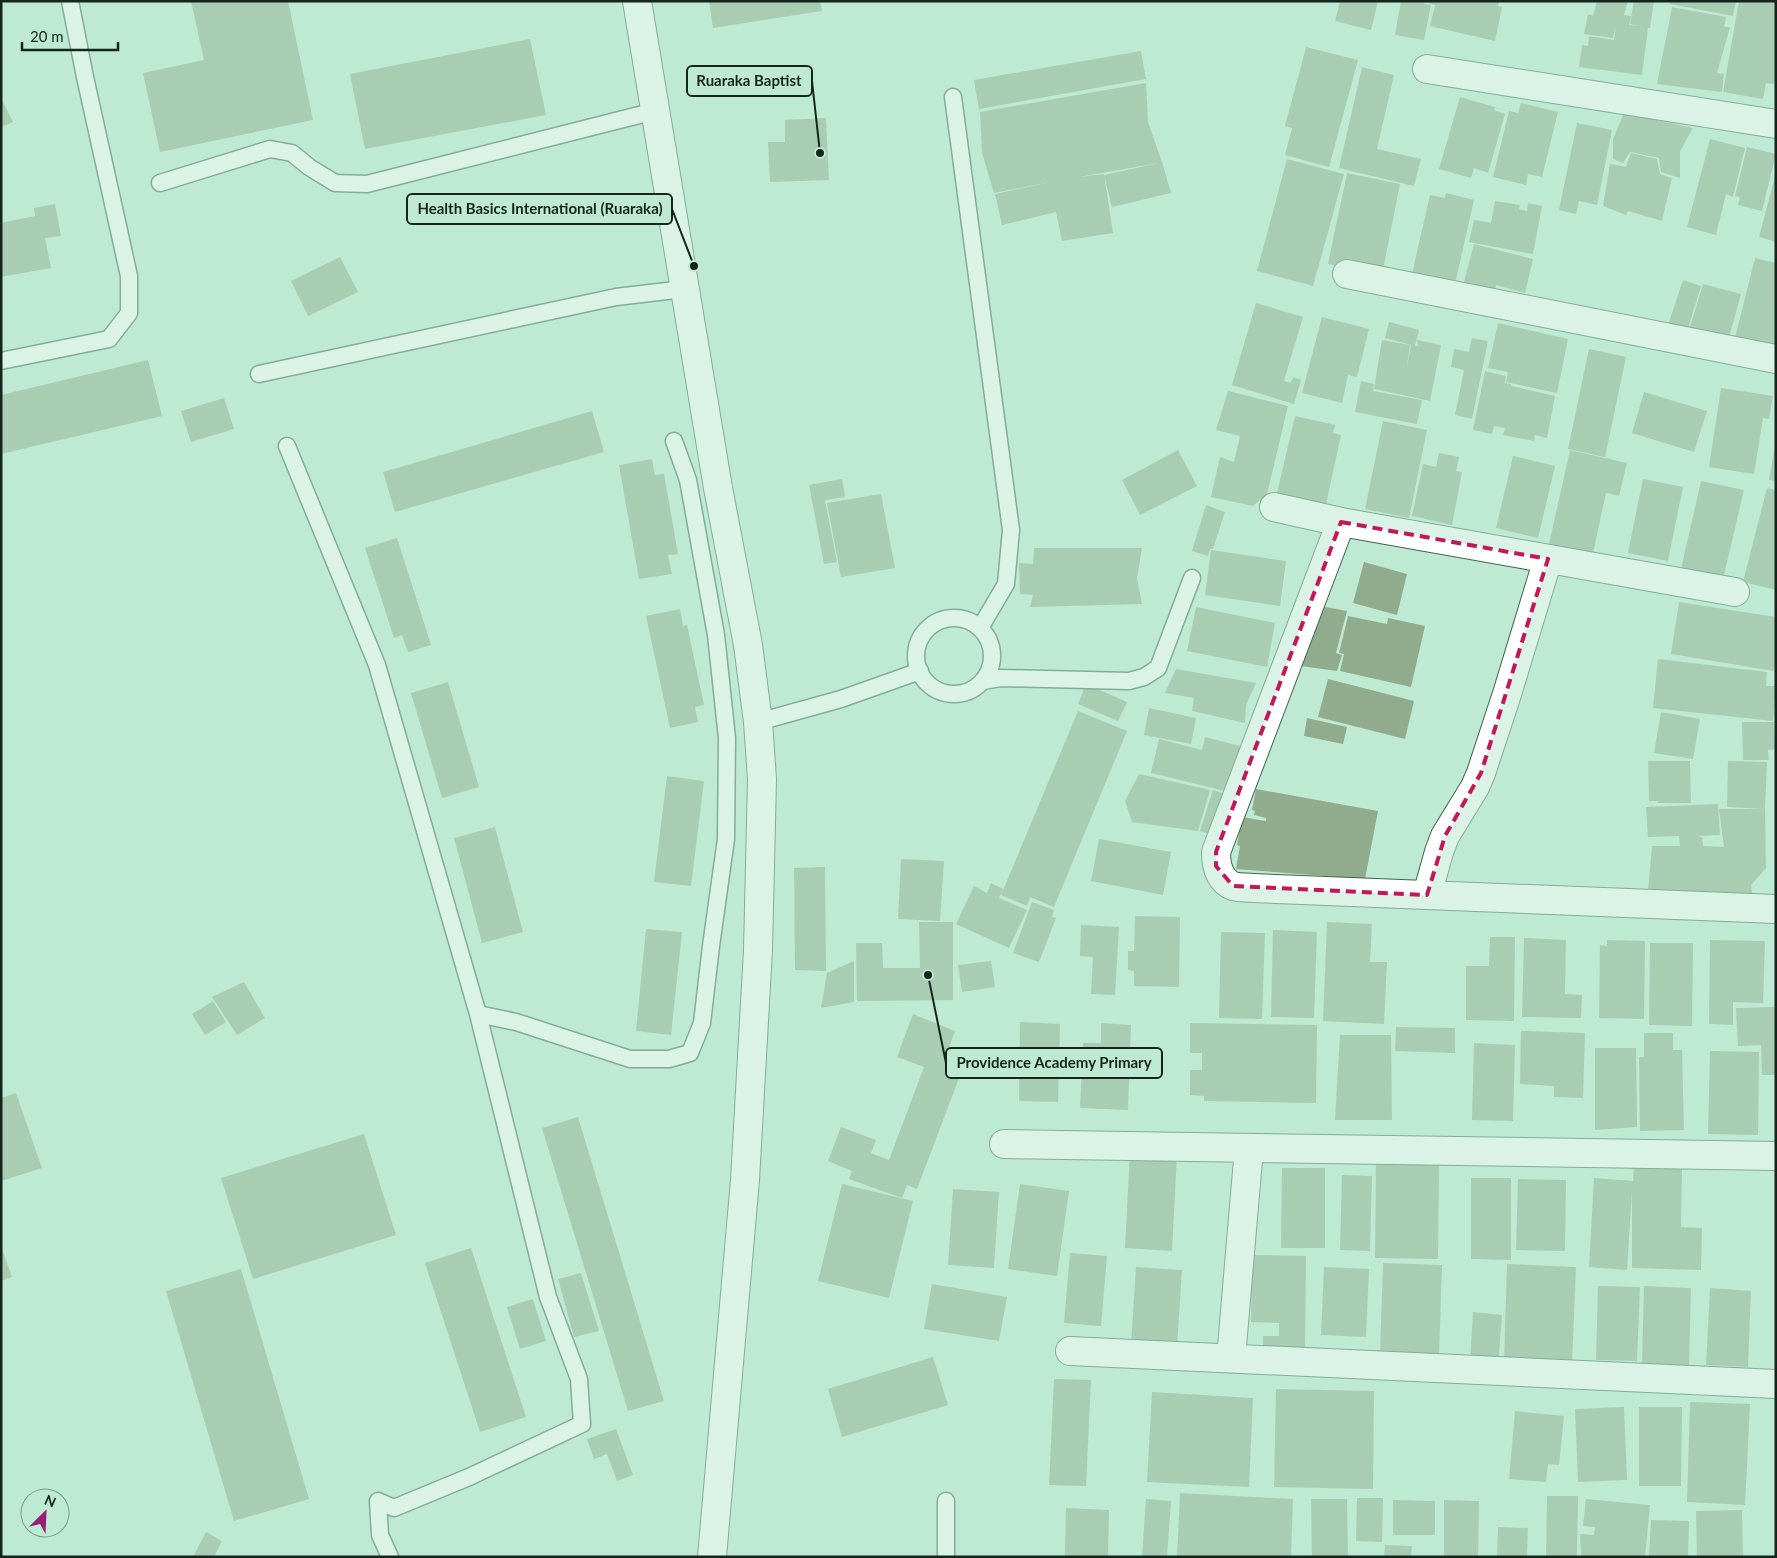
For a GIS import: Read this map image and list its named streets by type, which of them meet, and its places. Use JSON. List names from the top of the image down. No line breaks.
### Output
{"places":["Ruaraka Baptist","Health Basics International (Ruaraka)","Providence Academy Primary"],"scale_bar":"20 m","north":"top right"}
